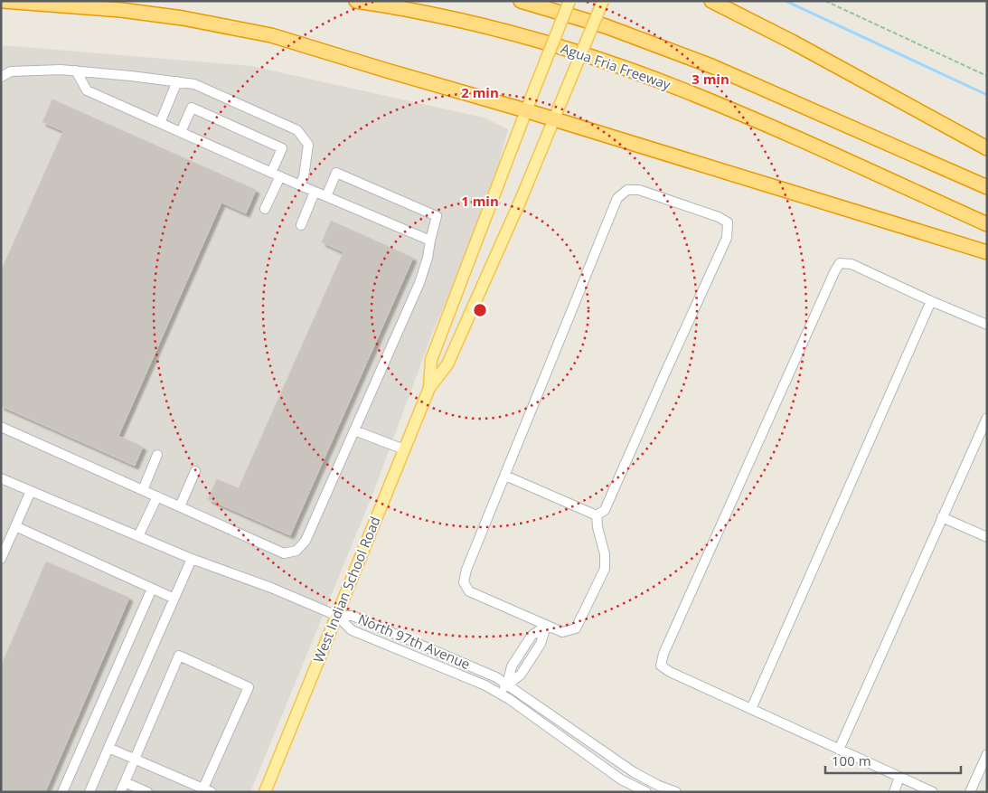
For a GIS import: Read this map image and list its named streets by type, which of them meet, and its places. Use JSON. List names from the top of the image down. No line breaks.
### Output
{"streets":{"highway":["Agua Fria Freeway"],"main road":["West Indian School Road"],"street":["North 97th Avenue"]},"crossings":[["West Indian School Road","North 97th Avenue"]],"scale_bar":"100 m","rings":["3 min","2 min","1 min"]}
